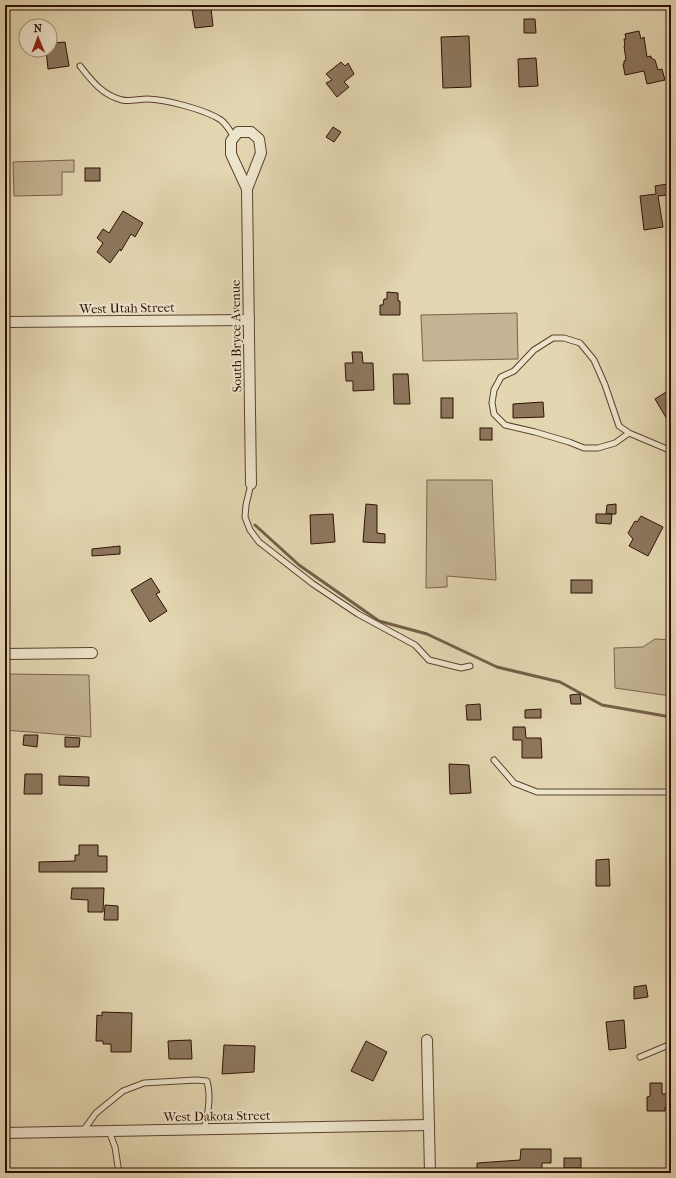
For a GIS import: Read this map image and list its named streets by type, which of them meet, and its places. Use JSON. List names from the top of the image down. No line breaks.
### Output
{"streets":{"street":["West Utah Street","South Bryce Avenue","West Dakota Street"]},"crossings":[["West Utah Street","South Bryce Avenue"]],"north":"top"}
